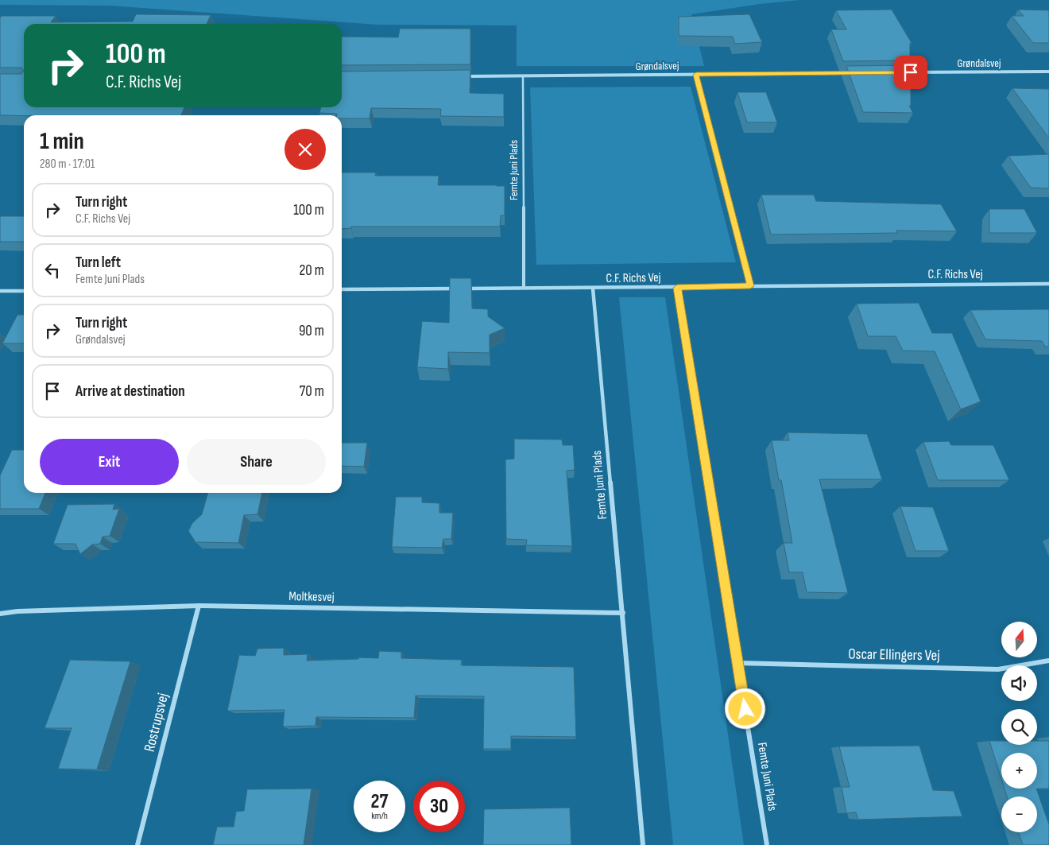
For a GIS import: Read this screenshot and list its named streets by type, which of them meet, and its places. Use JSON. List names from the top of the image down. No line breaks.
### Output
{"streets":{"street":["Grøndalsvej","Femte Juni Plads","C.F. Richs Vej","Moltkesvej","Oscar Ellingers Vej","Rostrupsvej"]},"crossings":[["Grøndalsvej","Femte Juni Plads"],["Femte Juni Plads","C.F. Richs Vej"],["Femte Juni Plads","Moltkesvej"],["Femte Juni Plads","Oscar Ellingers Vej"],["Moltkesvej","Rostrupsvej"]],"north":"top","page":{"turn":["100 m","C.F. Richs Vej"],"heading":["1 min","280 m · 17:01"],"list":[{"name":"Turn right","note":"C.F. Richs Vej","value":"100 m"},{"name":"Turn left","note":"Femte Juni Plads","value":"20 m"},{"name":"Turn right","note":"Grøndalsvej","value":"90 m"},{"name":"Arrive at destination","value":"70 m"}],"buttons":["Exit","Share"],"map_buttons":["+","−"],"speed":"27 km/h","limit":"30"}}
